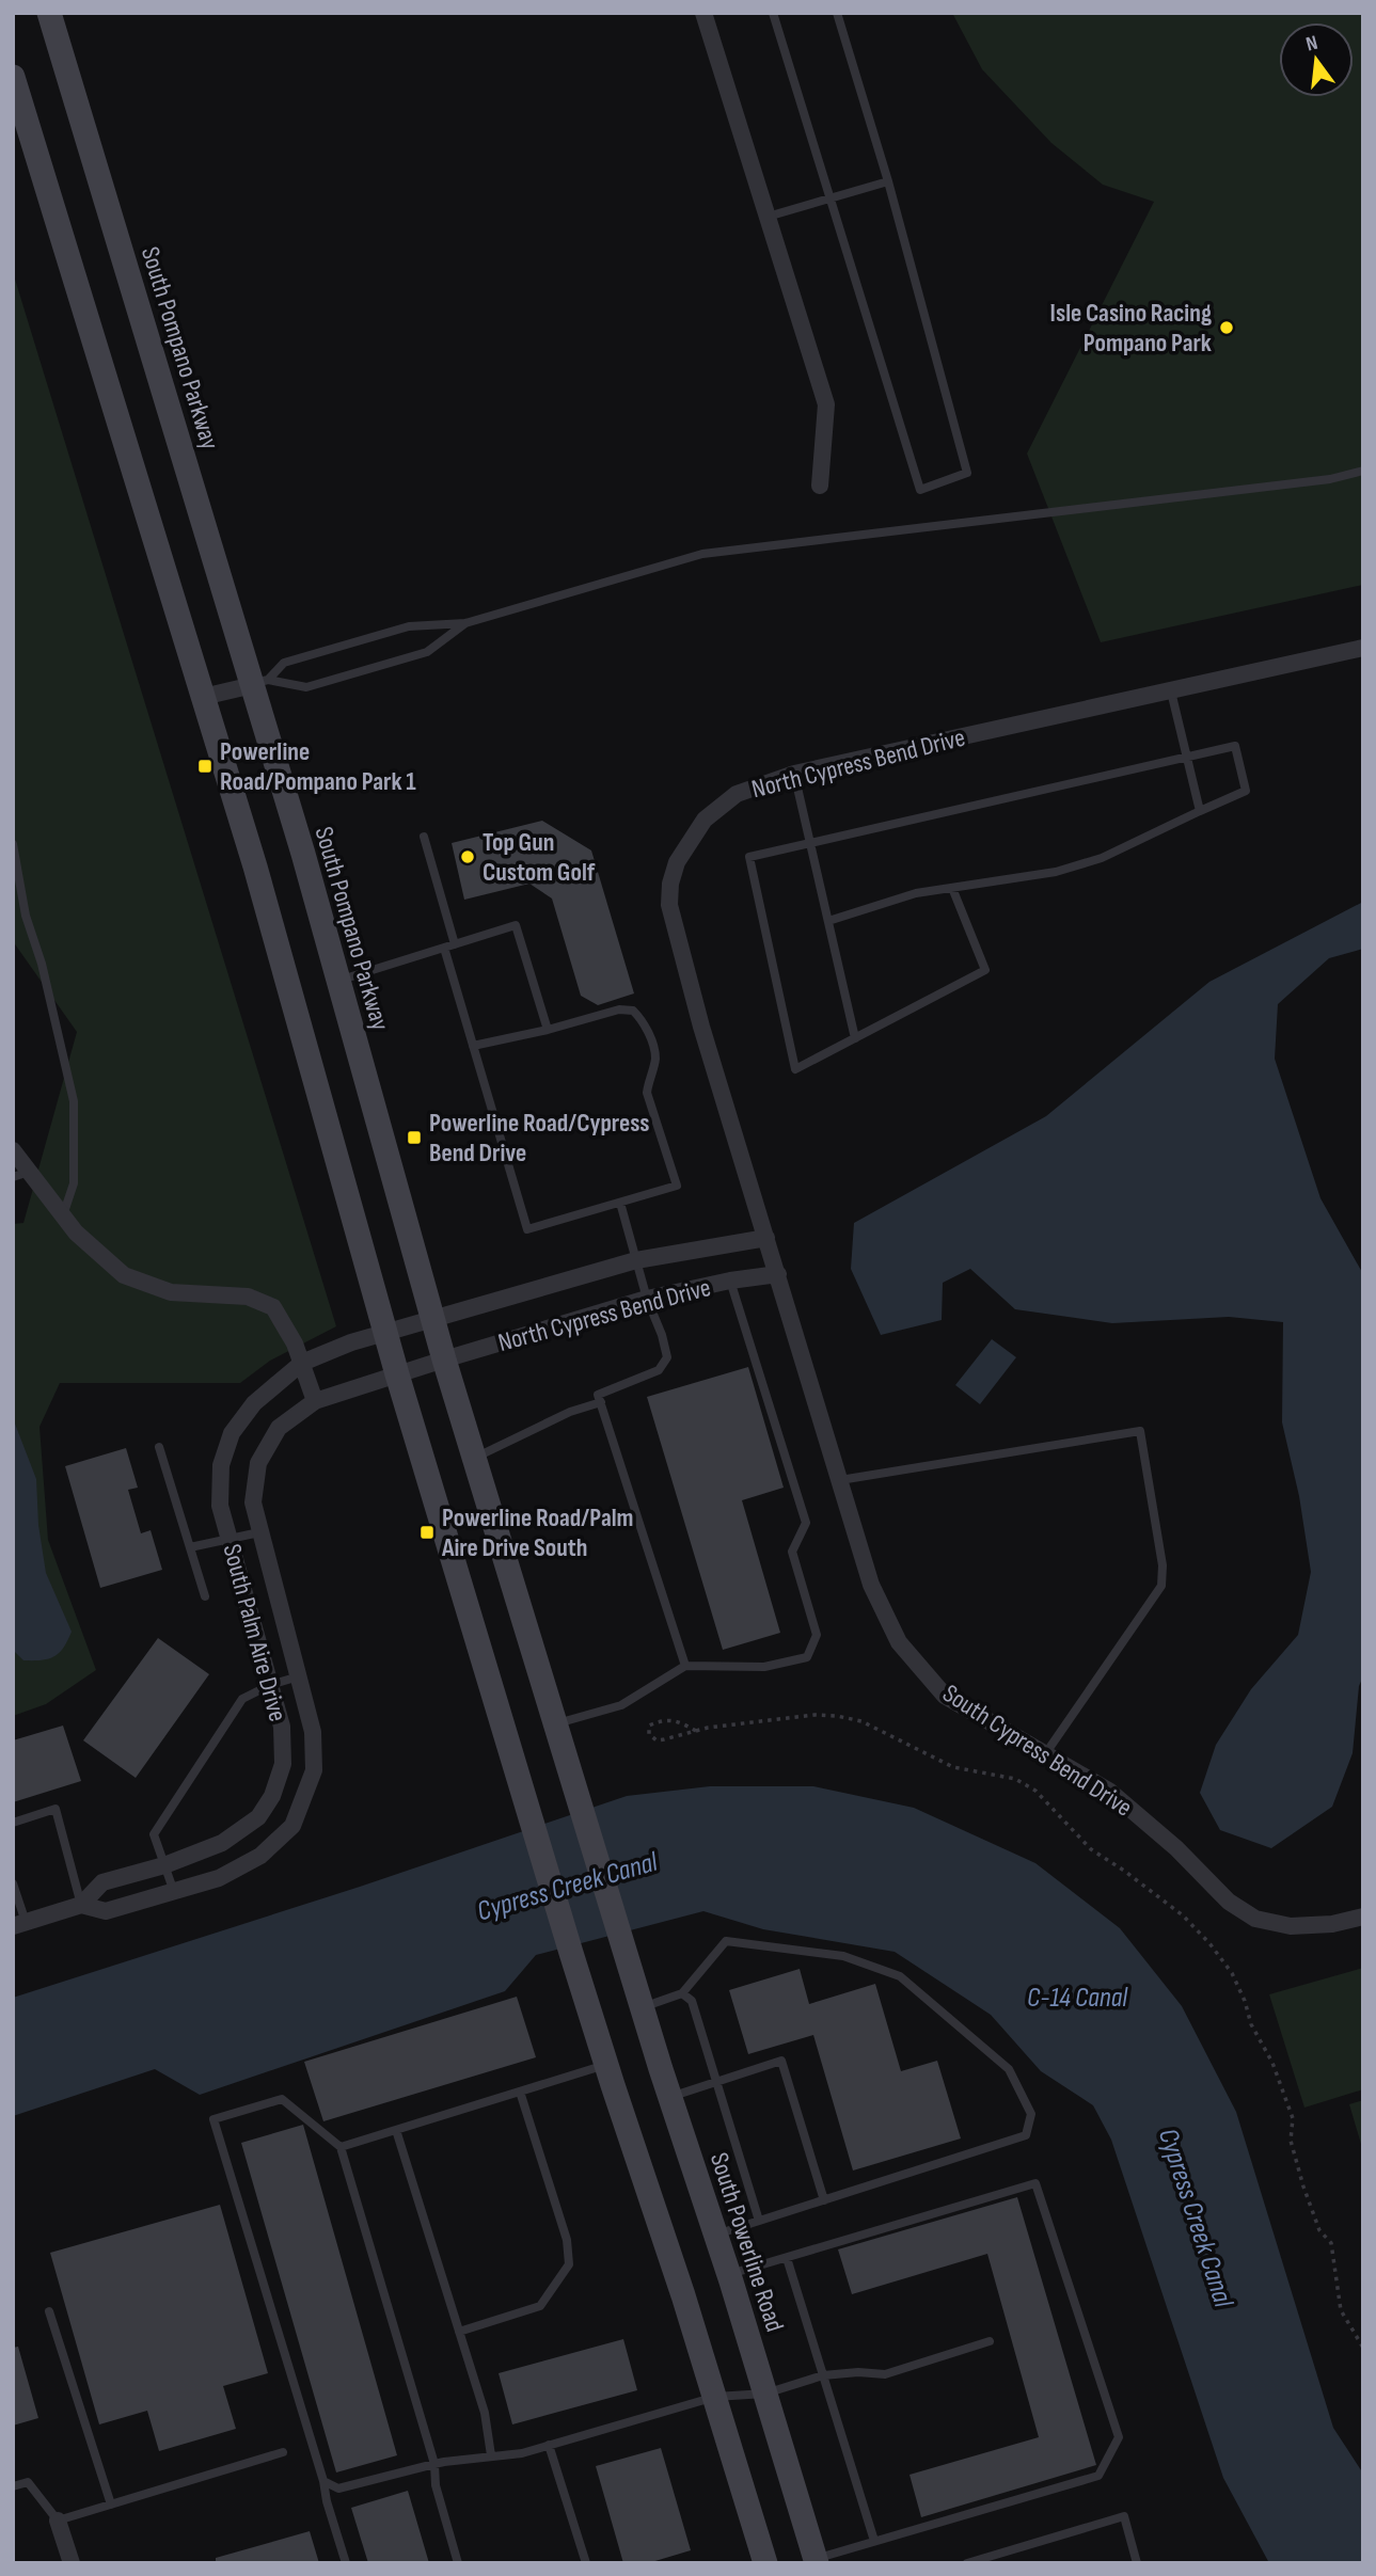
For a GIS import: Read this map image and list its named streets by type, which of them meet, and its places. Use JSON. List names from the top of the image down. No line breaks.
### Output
{"streets":{"main road":["South Pompano Parkway","South Powerline Road"],"street":["North Cypress Bend Drive","South Palm Aire Drive","South Cypress Bend Drive"]},"crossings":[["South Pompano Parkway","North Cypress Bend Drive"],["South Pompano Parkway","South Powerline Road"],["North Cypress Bend Drive","South Palm Aire Drive"],["North Cypress Bend Drive","South Cypress Bend Drive"]],"water":["Cypress Creek Canal","C-14 Canal"],"places":{"other":["Isle Casino Racing Pompano Park","Top Gun Custom Golf"],"transit":["Powerline Road/Pompano Park 1","Powerline Road/Cypress Bend Drive","Powerline Road/Palm Aire Drive South"]},"north":"top"}
